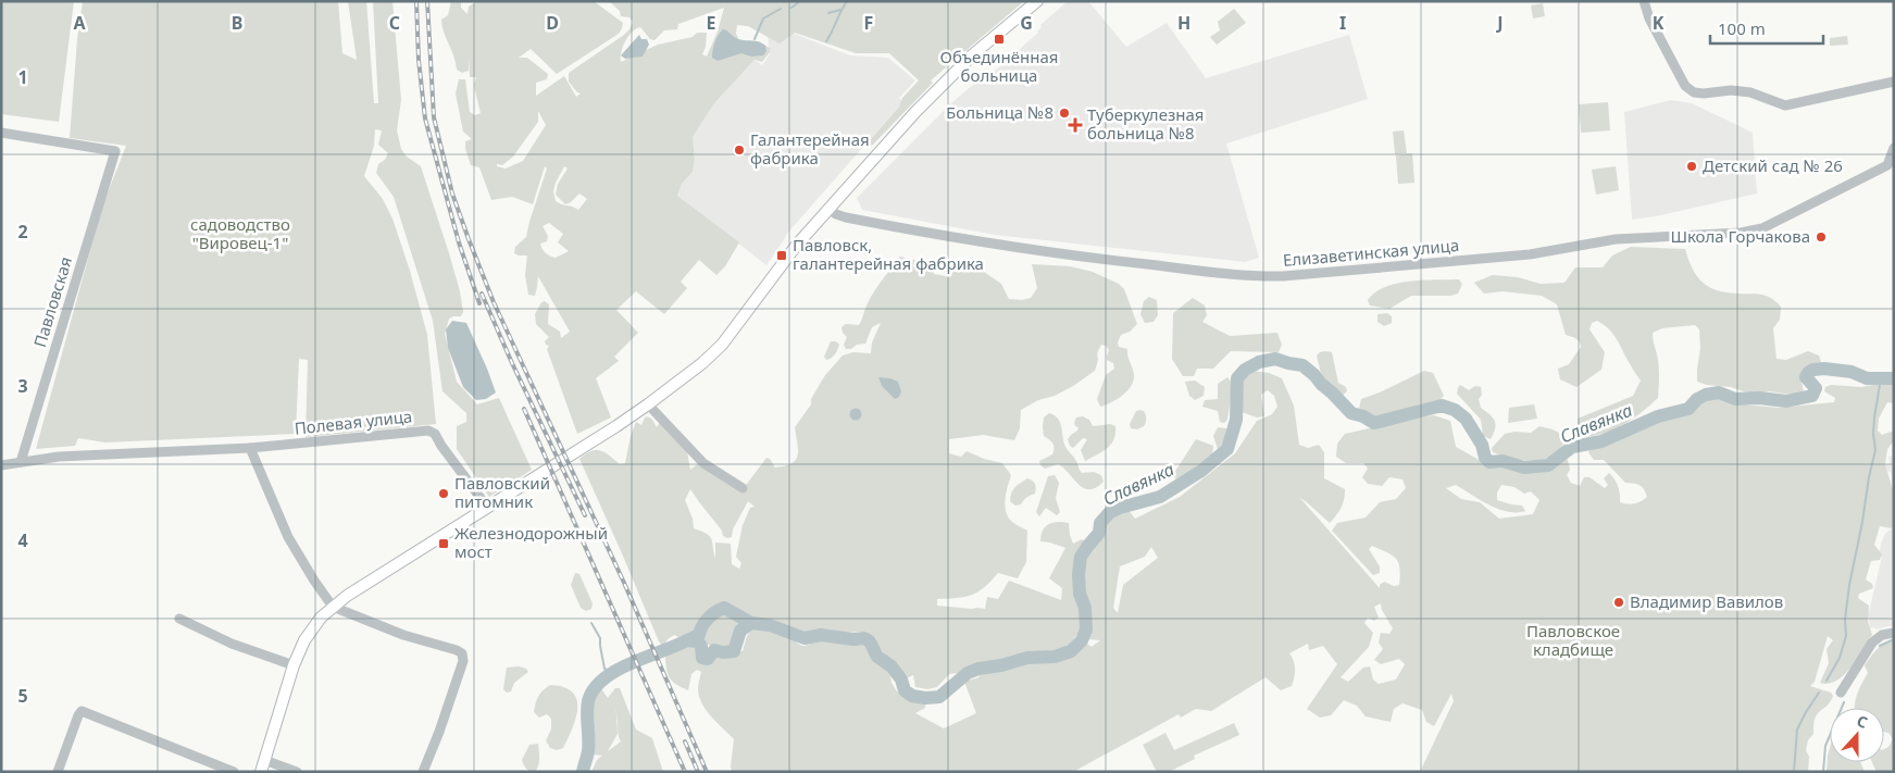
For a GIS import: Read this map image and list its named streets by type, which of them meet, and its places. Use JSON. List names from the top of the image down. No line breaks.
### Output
{"streets":{"street":["Елизаветинская улица","Павловская","Полевая улица"]},"water":["Славянка"],"parks":["садоводство \"Вировец-1\"","Павловское кладбище"],"places":{"transit":["Объединённая больница","Павловск, галантерейная фабрика","Железнодорожный мост"],"other":["Больница №8","Галантерейная фабрика","Детский сад № 26","Школа Горчакова","Павловский питомник","Владимир Вавилов"],"health":["Туберкулезная больница №8"]},"scale_bar":"100 m","north":"top","grid":{"columns":["A","B","C","D","E","F","G","H","I","J","K"],"rows":["1","2","3","4","5"]}}
